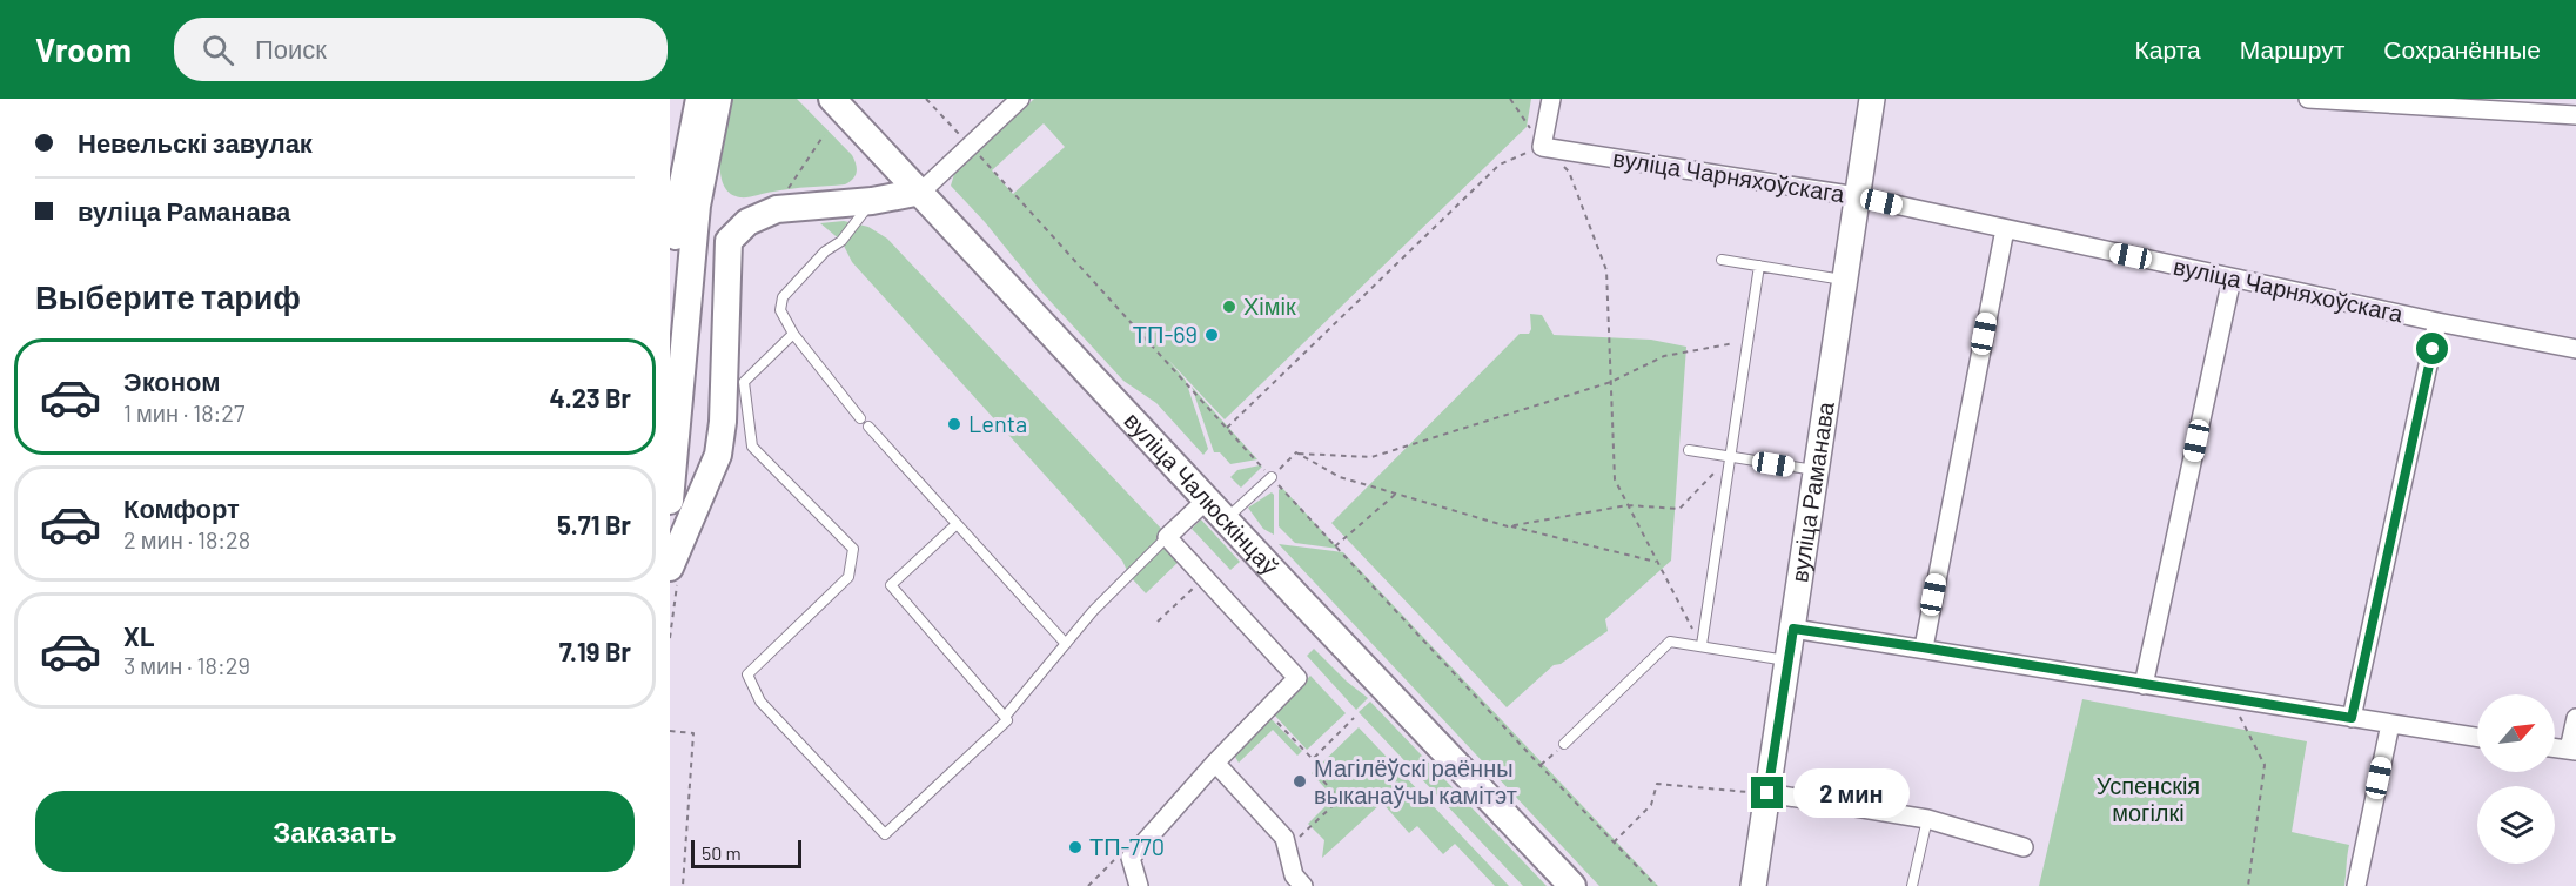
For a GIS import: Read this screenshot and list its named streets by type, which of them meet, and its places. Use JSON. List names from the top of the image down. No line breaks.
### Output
{"streets":{"main road":["вуліца Раманава","вуліца Чалюскінцаў"],"street":["вуліца Чарняхоўскага"]},"crossings":[["вуліца Чарняхоўскага","вуліца Раманава"]],"parks":["Успенскія могілкі"],"places":["Хімік","ТП-69","Lenta","Магілёўскі раённы выканаўчы камітэт","ТП-770"],"scale_bar":"50 m","north":"top right","page":{"header":"Vroom","search":"Поиск","nav":["Карта","Маршрут","Сохранённые"],"banner":["Невельскі завулак","вуліца Раманава"],"heading":"Выберите тариф","list":[{"name":"Эконом","note":"1 мин · 18:27","value":"4.23 Br"},{"name":"Комфорт","note":"2 мин · 18:28","value":"5.71 Br"},{"name":"XL","note":"3 мин · 18:29","value":"7.19 Br"}],"bubble":"2 мин","buttons":"Заказать","scale":"50 m"}}
